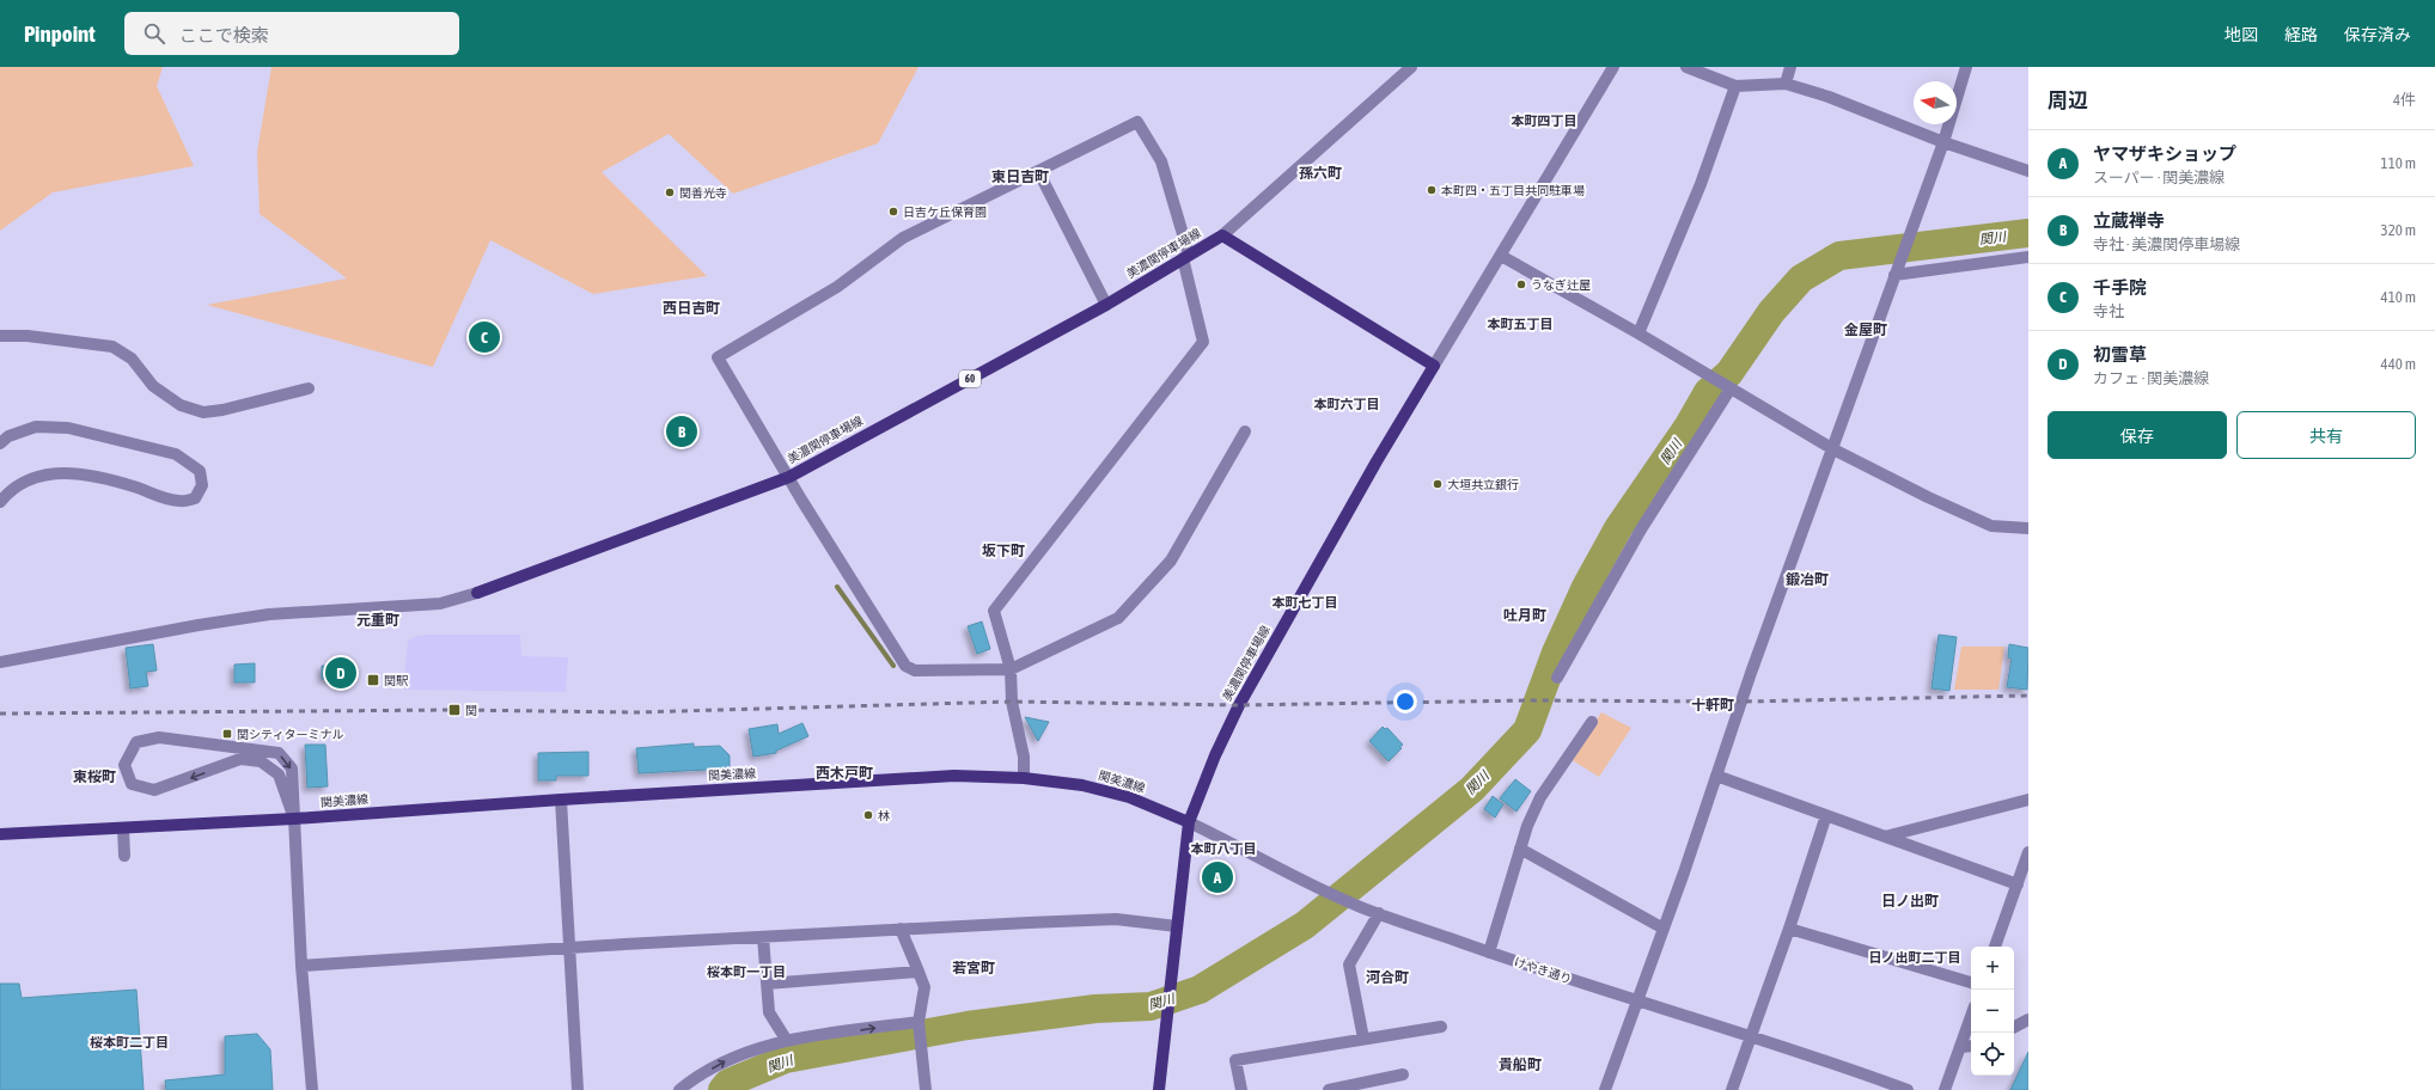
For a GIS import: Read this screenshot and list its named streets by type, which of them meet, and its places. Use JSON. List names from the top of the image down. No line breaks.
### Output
{"streets":{"main road":["美濃関停車場線","60","関美濃線"],"street":["けやき通り"]},"crossings":[["美濃関停車場線","関美濃線"],["美濃関停車場線","けやき通り"],["関美濃線","けやき通り"]],"districts":["本町四丁目","孫六町","東日吉町","西日吉町","本町五丁目","金屋町","本町六丁目","坂下町","鍛冶町","本町七丁目","吐月町","元重町","十軒町","西木戸町","東桜町","本町八丁目","日ノ出町","日ノ出町二丁目","若宮町","桜本町一丁目","河合町","桜本町二丁目","貴船町"],"water":["関川"],"places":{"other":["本町四・五丁目共同駐車場","関善光寺","日吉ケ丘保育園","うなぎ辻屋","大垣共立銀行","林"],"transit":["関駅","関","関シティターミナル"]},"north":"left","page":{"header":"Pinpoint","search":"ここで検索","nav":["地図","経路","保存済み"],"heading":["周辺","4件"],"list":[{"mark":"A","name":"ヤマザキショップ","note":"スーパー · 関美濃線","value":"110 m"},{"mark":"B","name":"立蔵禅寺","note":"寺社 · 美濃関停車場線","value":"320 m"},{"mark":"C","name":"千手院","note":"寺社","value":"410 m"},{"mark":"D","name":"初雪草","note":"カフェ · 関美濃線","value":"440 m"}],"pins":["C","B","D","A"],"buttons":["保存","共有"],"map_buttons":["+","−"]}}
